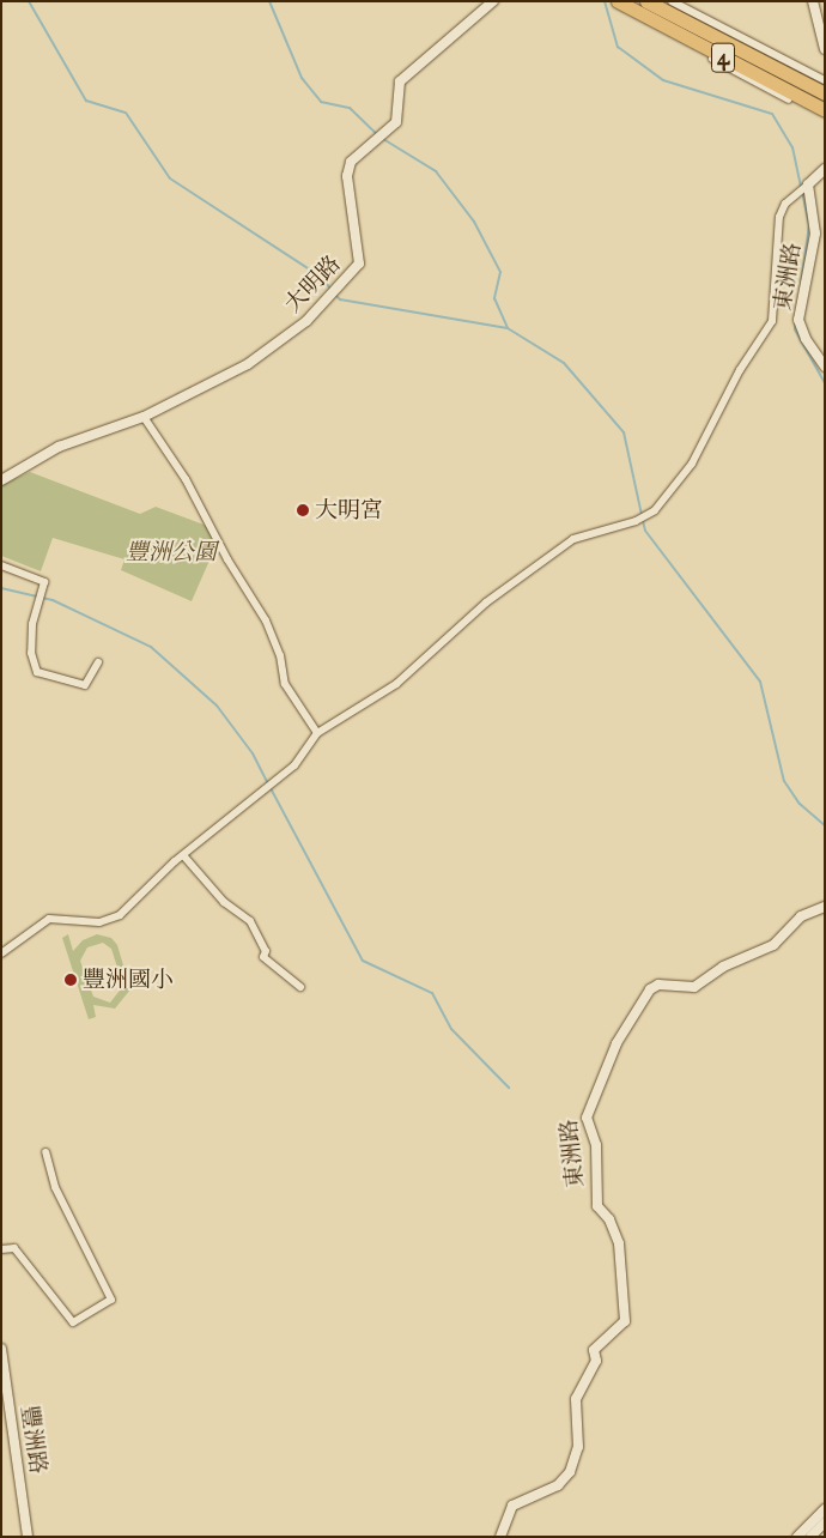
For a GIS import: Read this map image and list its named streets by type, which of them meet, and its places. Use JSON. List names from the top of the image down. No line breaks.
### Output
{"streets":{"highway":["4"],"street":["東洲路","大明路","豐洲路"]},"parks":["豐洲公園"],"places":["大明宮","豐洲國小"]}
